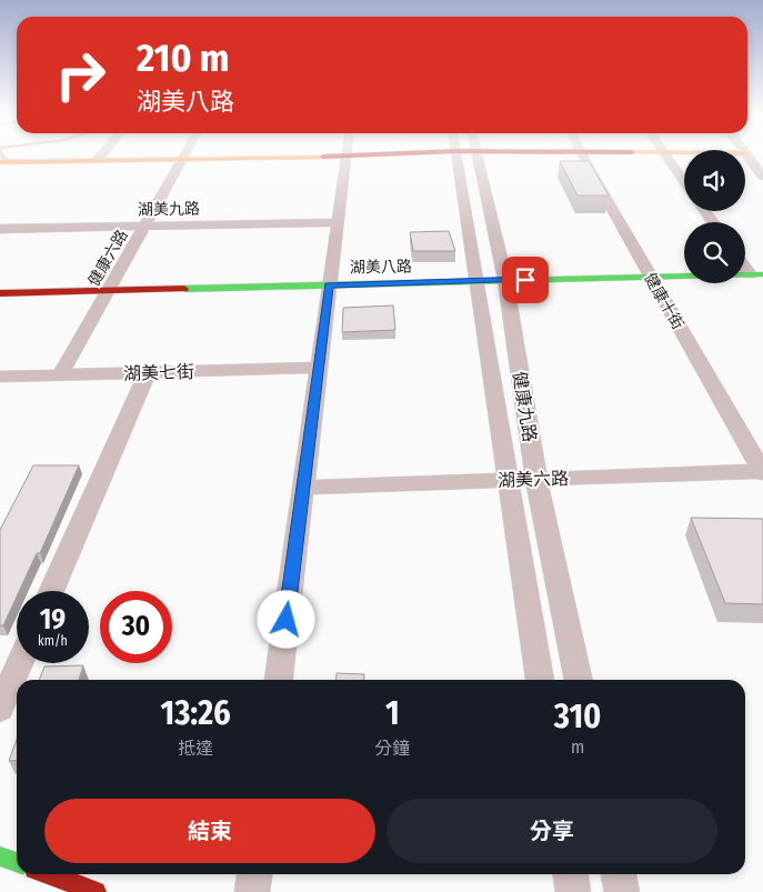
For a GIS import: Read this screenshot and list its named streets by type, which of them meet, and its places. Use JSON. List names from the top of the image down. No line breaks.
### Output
{"streets":{"street":["湖美九路","健康六路","湖美八路","健康十街","湖美七街","健康九路","湖美六路"]},"crossings":[["湖美九路","健康六路"],["健康六路","湖美八路"],["健康六路","湖美七街"],["湖美八路","健康十街"],["湖美八路","健康九路"],["健康十街","湖美六路"],["健康九路","湖美六路"]],"page":{"turn":["210 m","湖美八路"],"speed":"19 km/h","limit":"30","eta":["13:26","抵達","1","分鐘","310","m"],"buttons":["結束","分享"]}}
